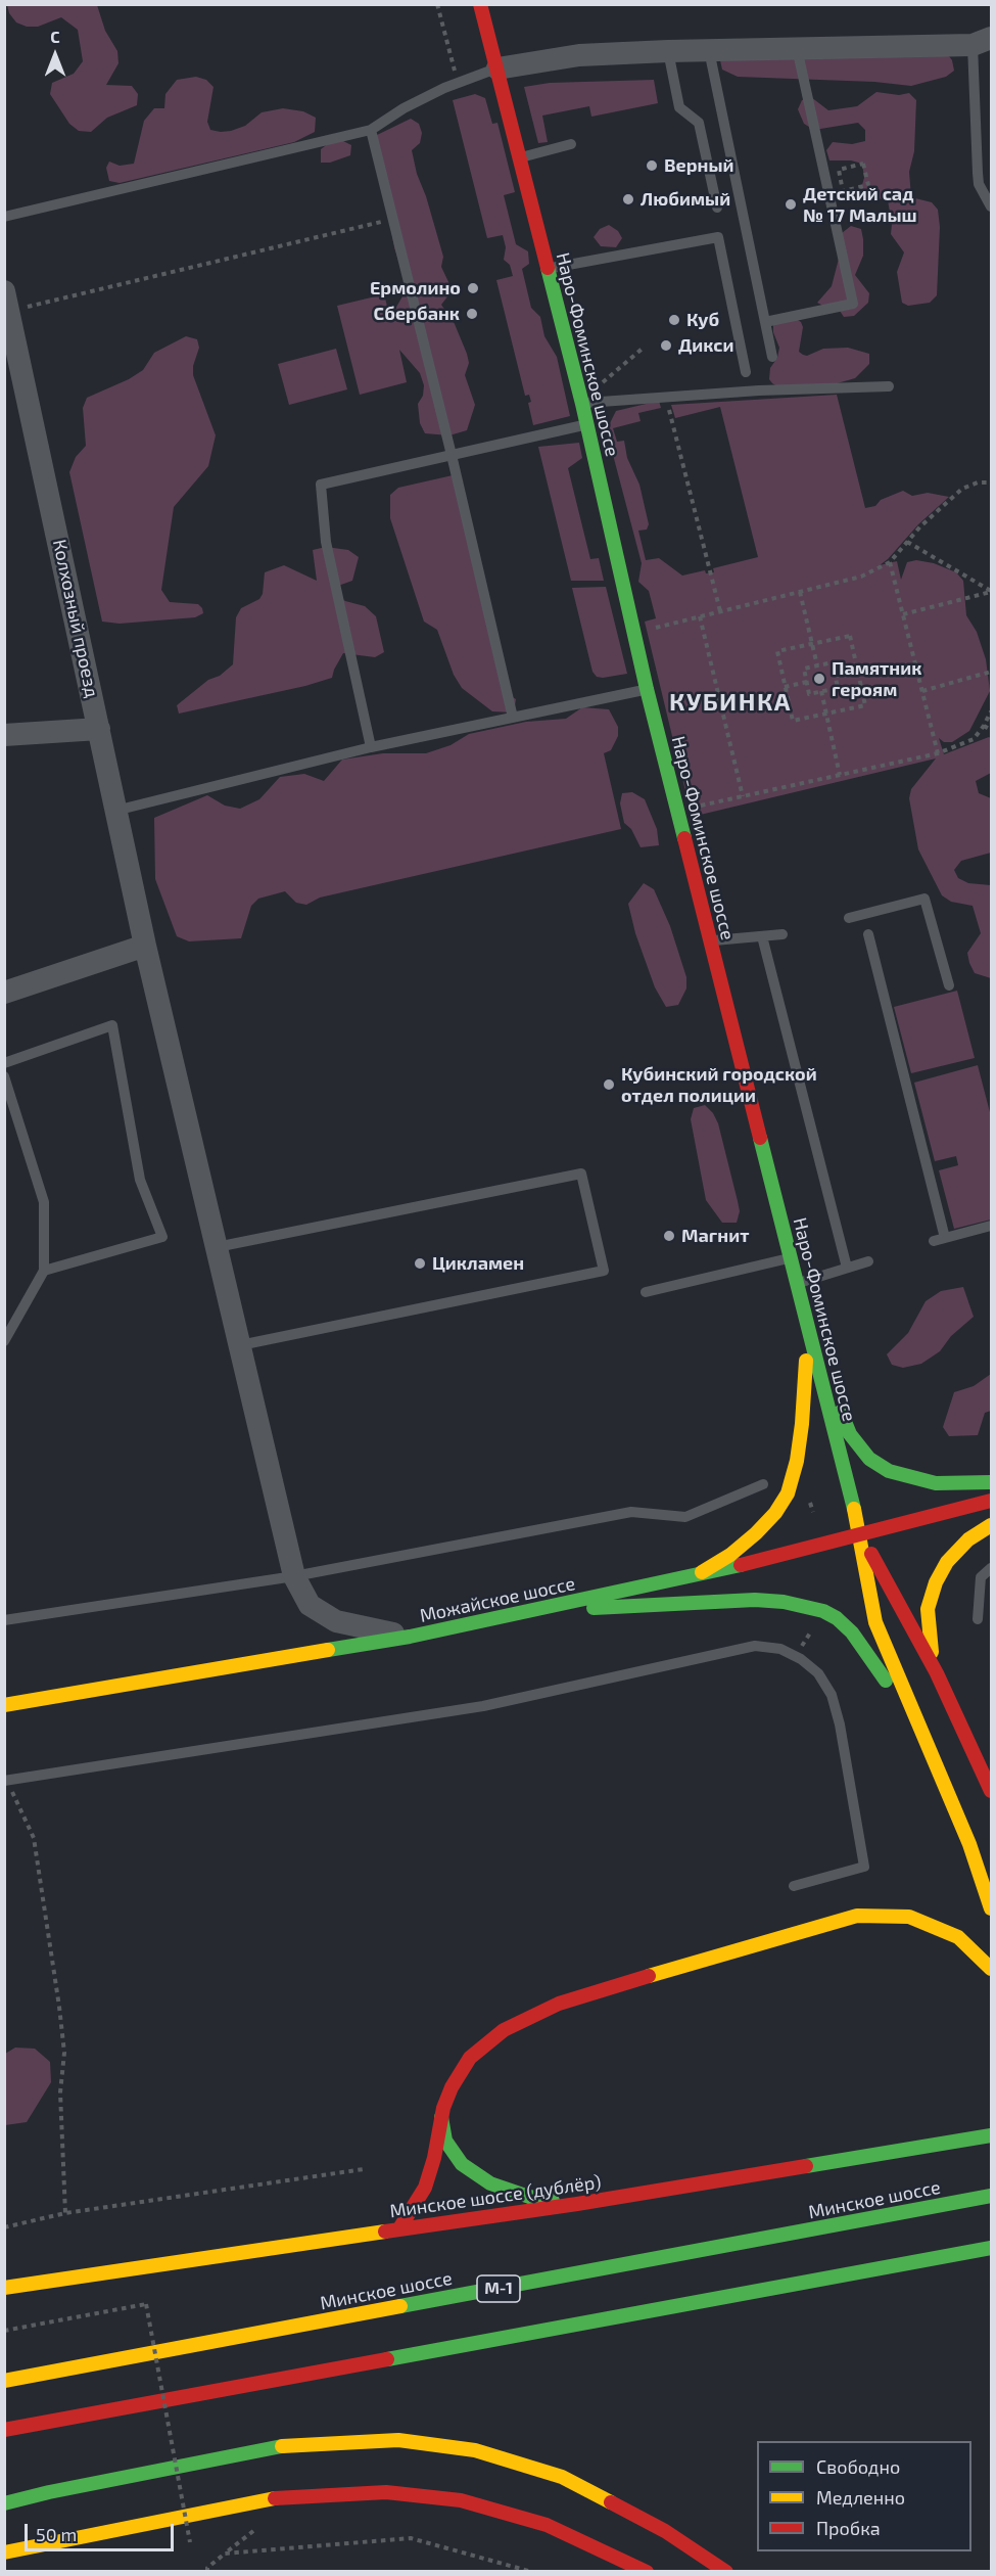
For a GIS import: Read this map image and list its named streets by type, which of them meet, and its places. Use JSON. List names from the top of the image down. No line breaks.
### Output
{"streets":{"main road":["Наро-Фоминское шоссе","Можайское шоссе","Минское шоссе (дублёр)","Минское шоссе","М-1"],"street":["Колхозный проезд"]},"crossings":[["Наро-Фоминское шоссе","Можайское шоссе"],["Колхозный проезд","Можайское шоссе"]],"districts":["КУБИНКА"],"places":["Верный","Любимый","Детский сад № 17 Малыш","Ермолино","Сбербанк","Куб","Дикси","Памятник героям","Кубинский городской отдел полиции","Магнит","Цикламен"],"legend":["Свободно","Медленно","Пробка"],"scale_bar":"50 m","north":"top"}
